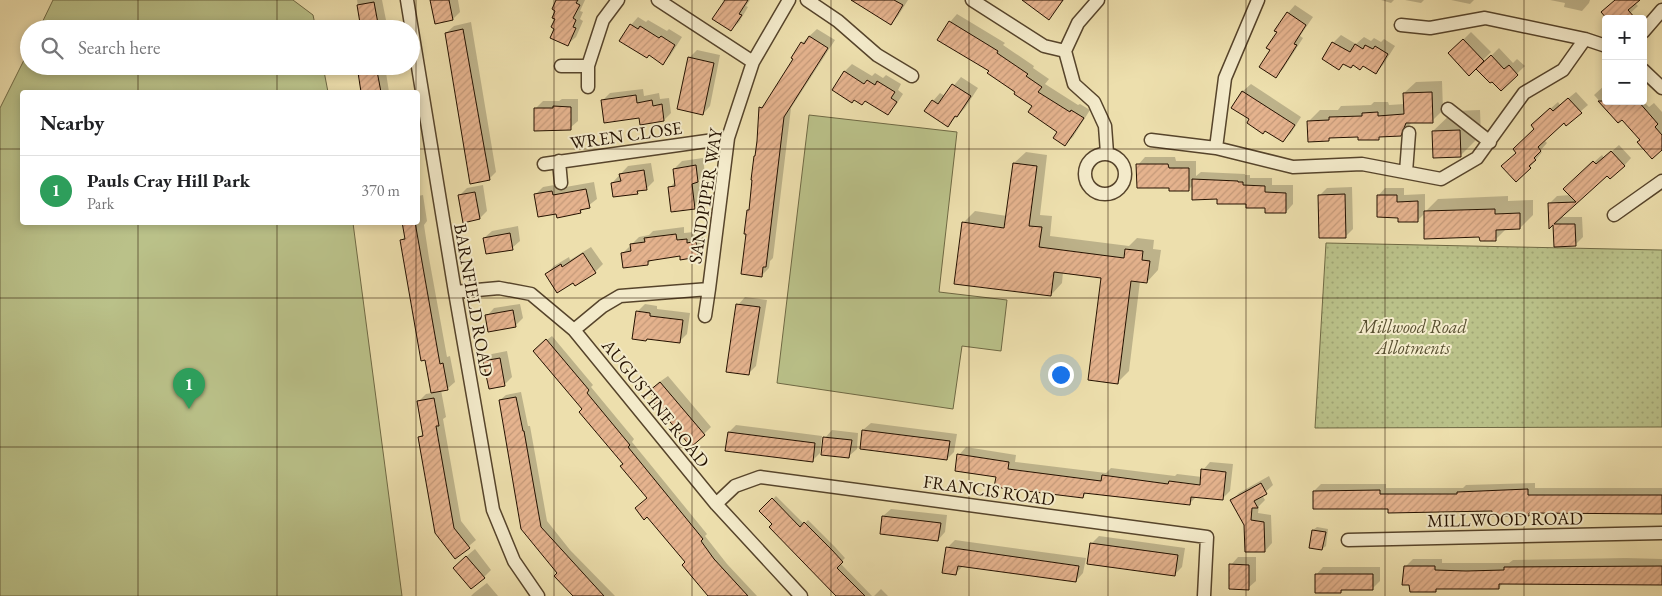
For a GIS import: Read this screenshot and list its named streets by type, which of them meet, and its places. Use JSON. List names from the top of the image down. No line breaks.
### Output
{"streets":{"street":["WREN CLOSE","SANDPIPER WAY","BARNFIELD ROAD","AUGUSTINE ROAD","FRANCIS ROAD","MILLWOOD ROAD"]},"crossings":[["WREN CLOSE","SANDPIPER WAY"],["SANDPIPER WAY","AUGUSTINE ROAD"],["BARNFIELD ROAD","AUGUSTINE ROAD"],["AUGUSTINE ROAD","FRANCIS ROAD"]],"parks":["Millwood Road Allotments"],"page":{"map_buttons":["+","−"],"search":"Search here","heading":"Nearby","list":[{"mark":"1","name":"Pauls Cray Hill Park","note":"Park","value":"370 m"}],"pins":"1"}}
